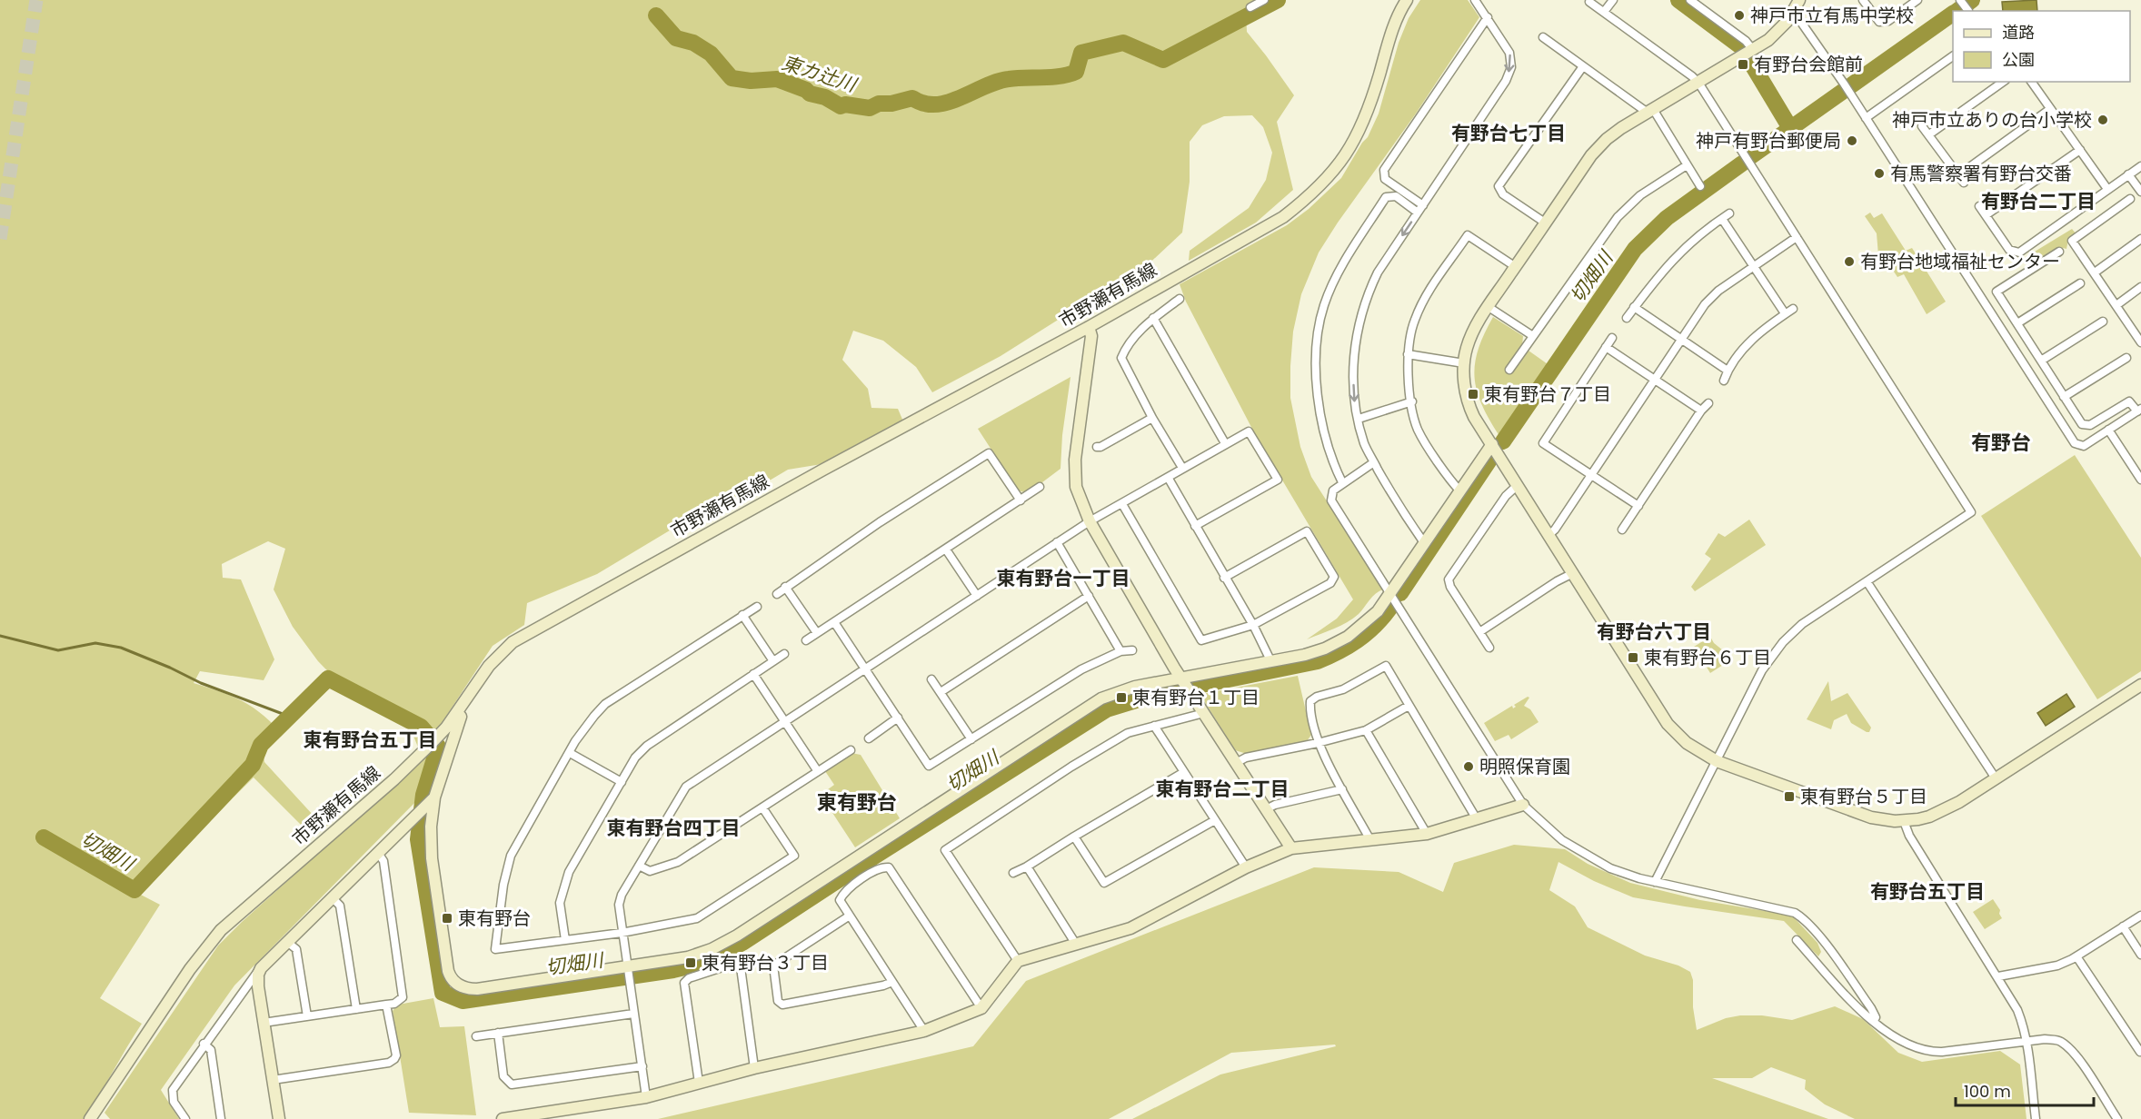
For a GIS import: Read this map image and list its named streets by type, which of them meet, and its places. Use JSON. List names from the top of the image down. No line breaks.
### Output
{"streets":{"street":["市野瀬有馬線"]},"districts":["有野台七丁目","有野台二丁目","有野台","東有野台一丁目","有野台六丁目","東有野台五丁目","東有野台二丁目","東有野台","東有野台四丁目","有野台五丁目"],"water":["東カ辻川","切畑川"],"places":{"other":["神戸市立有馬中学校","神戸市立ありの台小学校","神戸有野台郵便局","有馬警察署有野台交番","有野台地域福祉センター","明照保育園"],"transit":["有野台会館前","東有野台７丁目","東有野台６丁目","東有野台１丁目","東有野台５丁目","東有野台","東有野台３丁目"]},"legend":["道路","公園"],"scale_bar":"100 m"}
